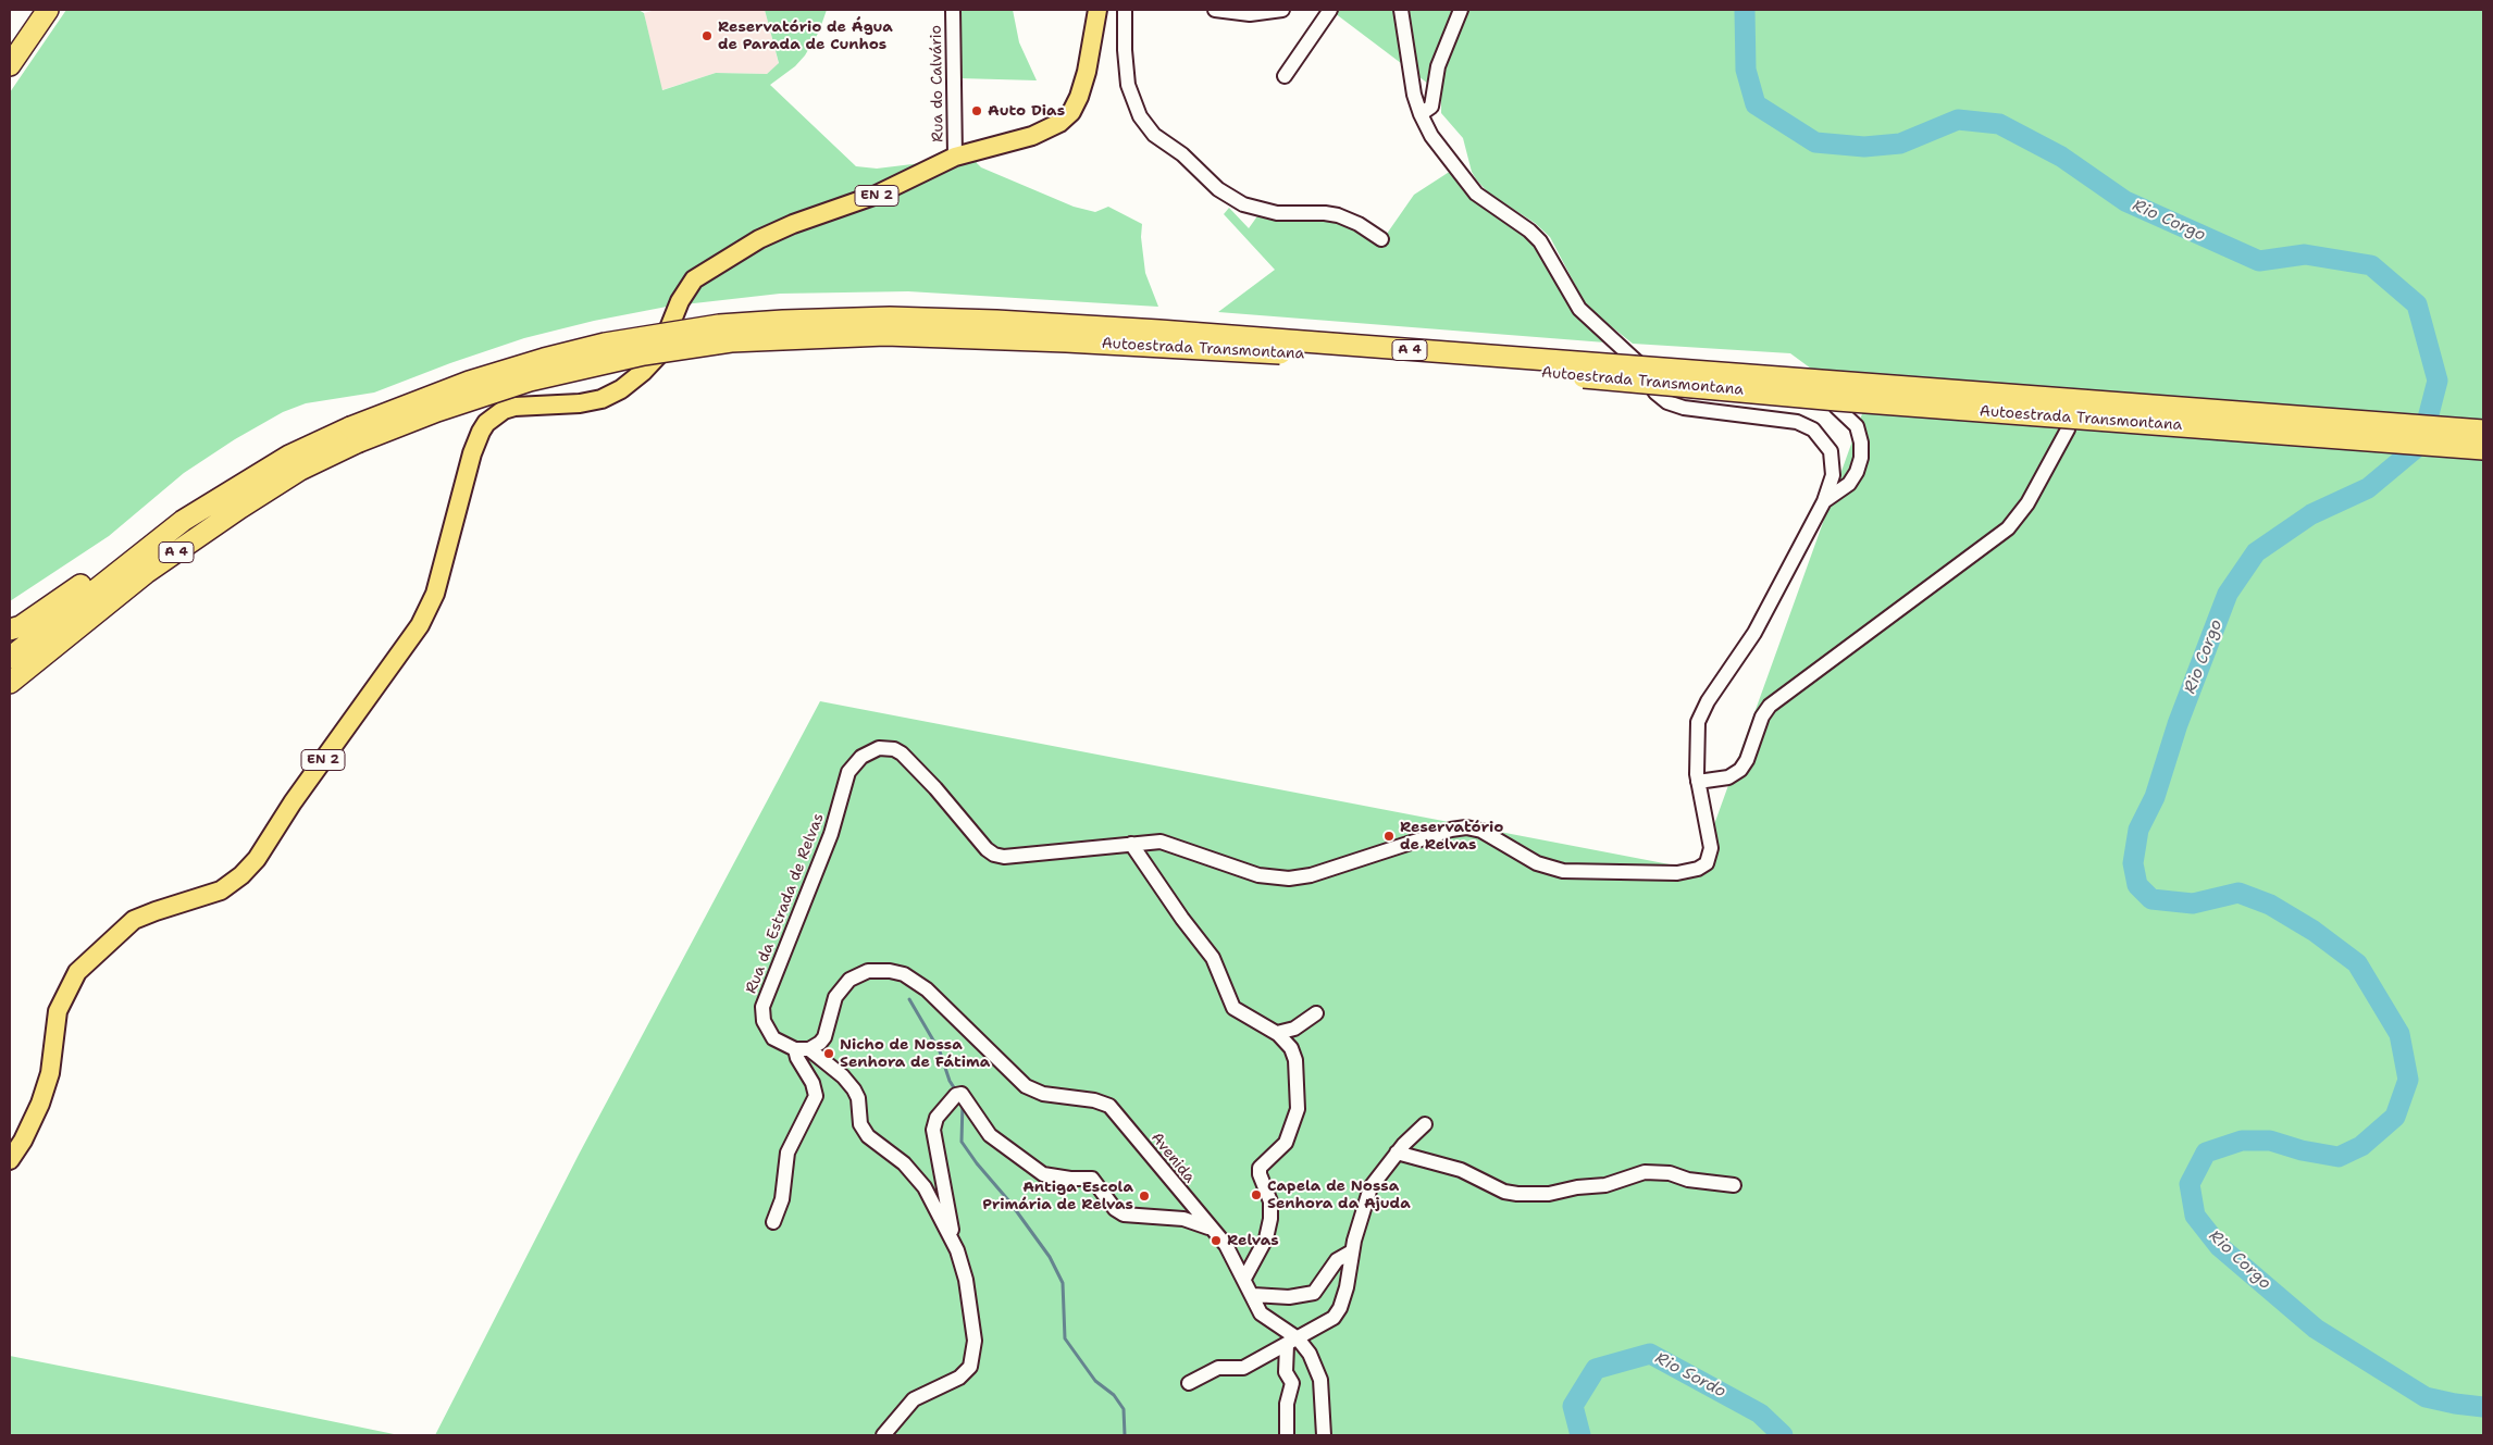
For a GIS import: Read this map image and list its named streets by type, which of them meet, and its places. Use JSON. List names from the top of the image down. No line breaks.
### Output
{"streets":{"highway":["Autoestrada Transmontana","A 4"],"main road":["EN 2"],"street":["Rua do Calvário","Rua da Estrada de Relvas","Avenida"]},"crossings":[["Rua do Calvário","EN 2"]],"water":["Rio Corgo","Rio Sordo"],"places":["Reservatório de Água de Parada de Cunhos","Auto Dias","Reservatório de Relvas","Nicho de Nossa Senhora de Fátima","Capela de Nossa Senhora da Ajuda","Antiga Escola Primária de Relvas","Relvas"]}
